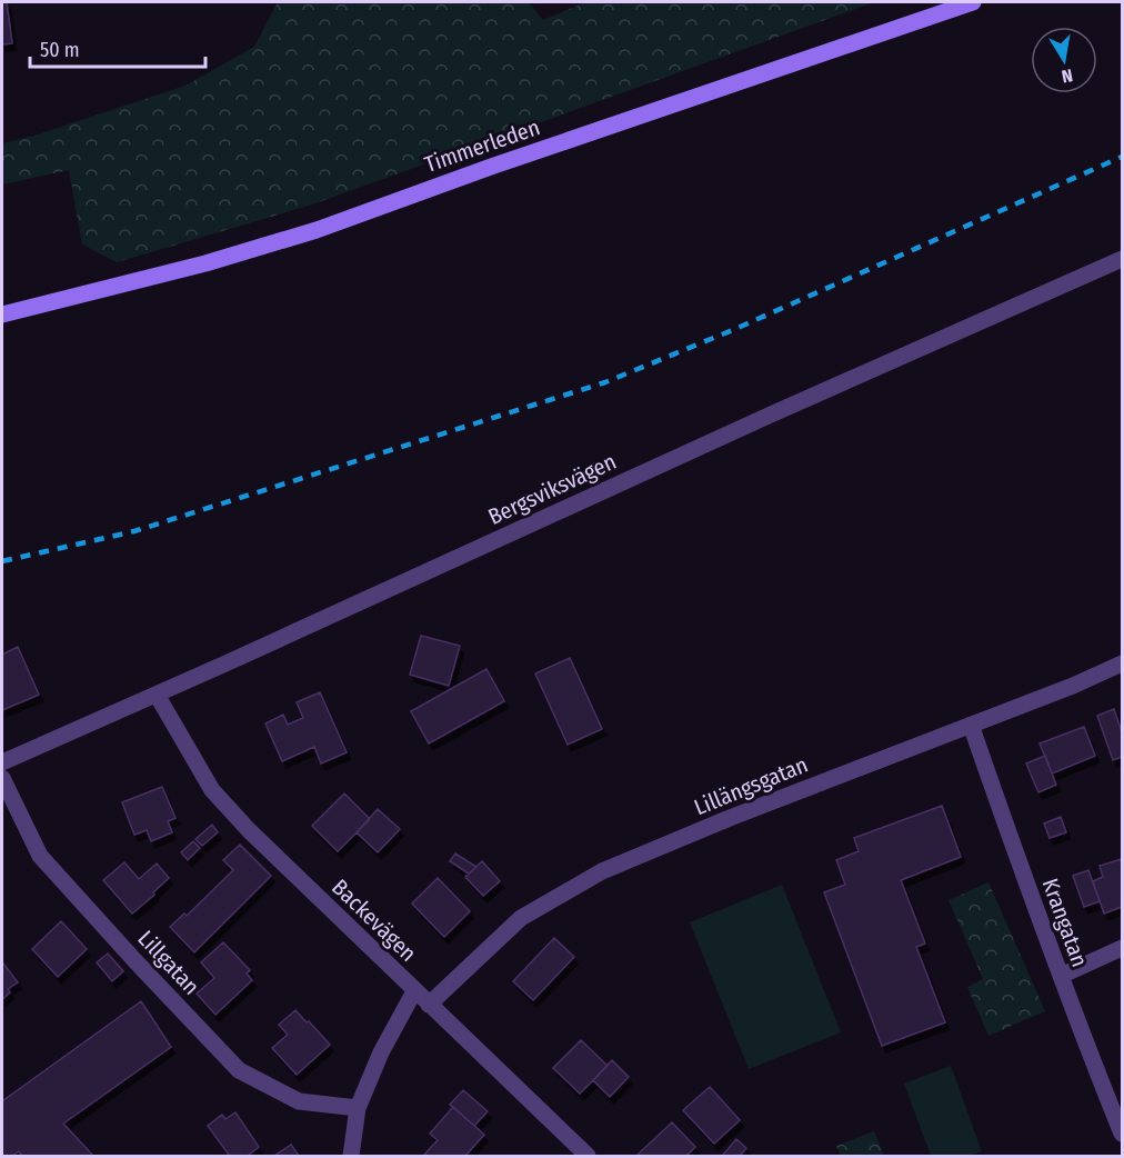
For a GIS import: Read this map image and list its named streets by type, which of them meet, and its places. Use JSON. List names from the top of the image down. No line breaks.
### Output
{"streets":{"main road":["Timmerleden"],"street":["Bergsviksvägen","Lillängsgatan","Backevägen","Krangatan","Lillgatan"]},"crossings":[["Bergsviksvägen","Backevägen"],["Lillängsgatan","Backevägen"],["Lillängsgatan","Krangatan"]],"scale_bar":"50 m","north":"bottom"}
